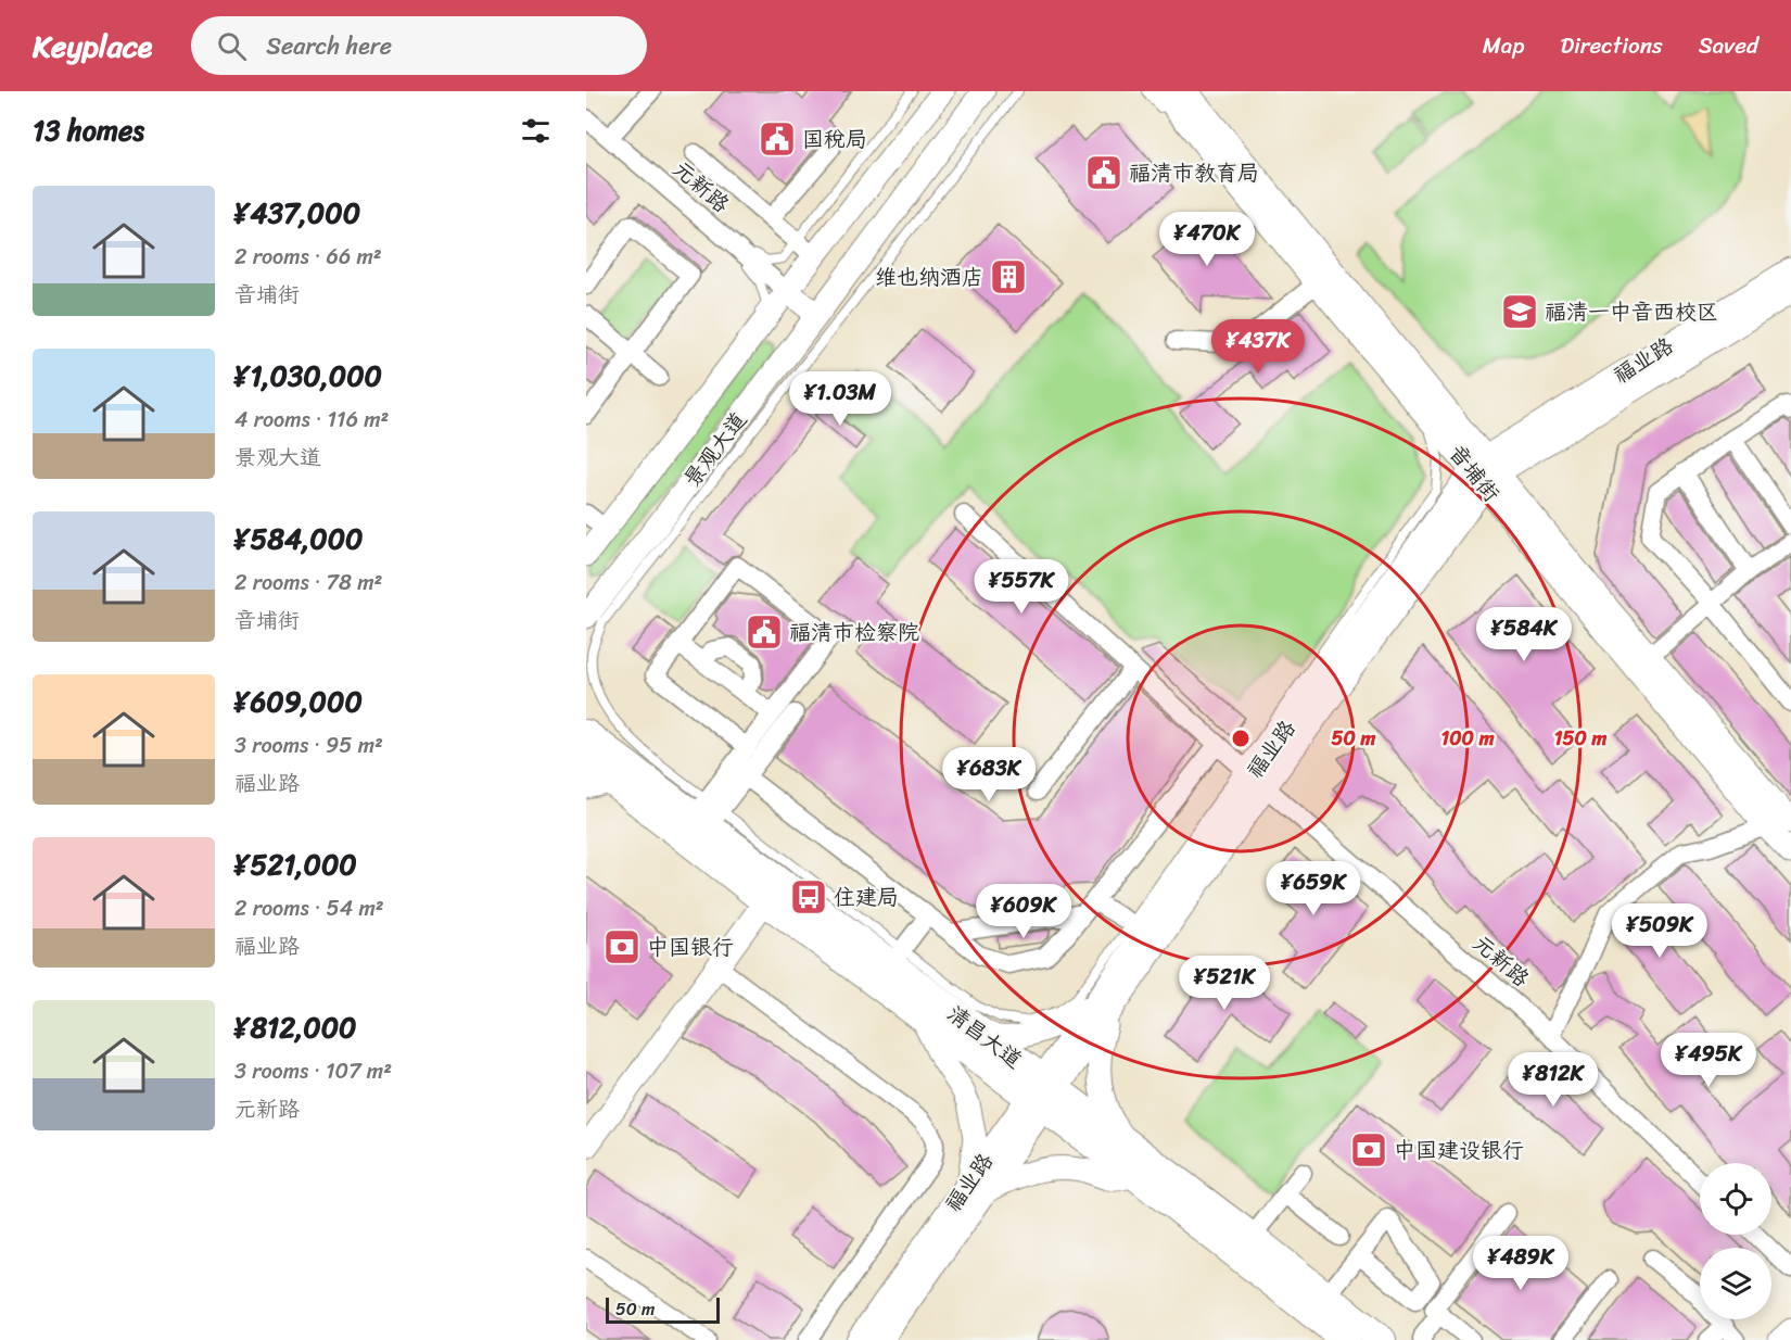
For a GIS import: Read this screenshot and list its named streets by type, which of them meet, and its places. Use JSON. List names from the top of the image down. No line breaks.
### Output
{"streets":{"main road":["清昌大道"],"street":["元新路","福业路","景观大道","音埔街"]},"crossings":[["元新路","福业路"],["元新路","景观大道"],["福业路","音埔街"],["福业路","清昌大道"]],"places":{"public building":["国税局","福清市教育局","福清市检察院"],"building":["维也纳酒店"],"school or university":["福清一中音西校区"],"bus stop":["住建局"],"bank":["中国银行","中国建设银行"]},"scale_bar":"50 m","page":{"header":"Keyplace","search":"Search here","nav":["Map","Directions","Saved"],"heading":"13 homes","list":[{"name":"¥437,000","note":"2 rooms · 66 m² · 音埔街"},{"name":"¥1,030,000","note":"4 rooms · 116 m² · 景观大道"},{"name":"¥584,000","note":"2 rooms · 78 m² · 音埔街"},{"name":"¥609,000","note":"3 rooms · 95 m² · 福业路"},{"name":"¥521,000","note":"2 rooms · 54 m² · 福业路"},{"name":"¥812,000","note":"3 rooms · 107 m² · 元新路"}],"price":["¥470K","¥437K","¥1.03M","¥557K","¥584K","¥683K","¥659K","¥609K","¥509K","¥521K","¥495K","¥812K","¥489K"],"scale":"50 m"},"rings":["50 m","100 m","150 m"]}
